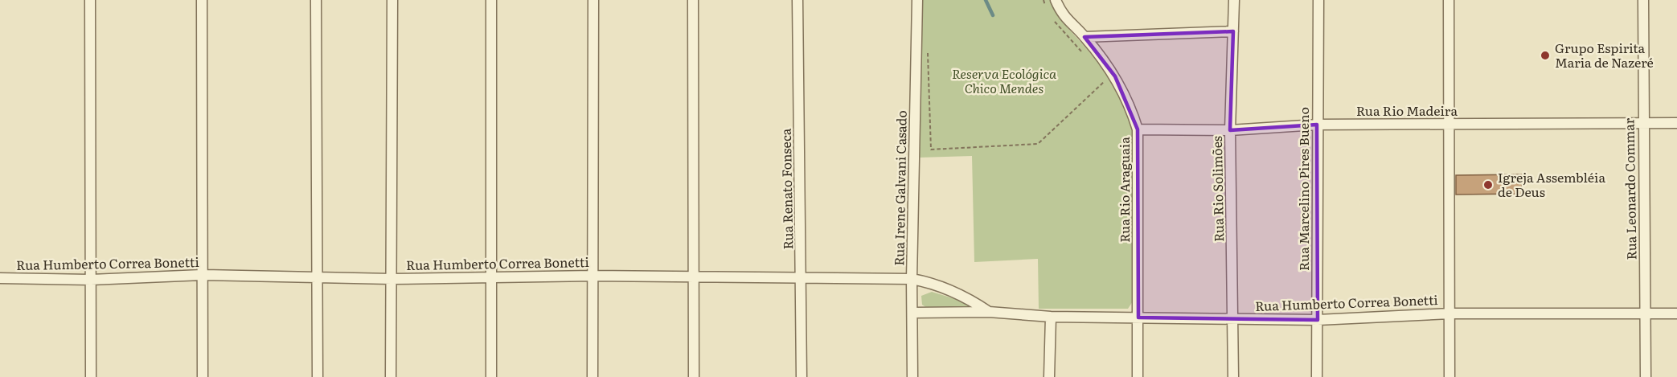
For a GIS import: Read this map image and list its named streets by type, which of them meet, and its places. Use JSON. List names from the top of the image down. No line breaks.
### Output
{"streets":{"street":["Rua Rio Madeira","Rua Irene Galvani Casado","Rua Renato Fonseca","Rua Rio Solimões","Rua Marcelino Pires Bueno","Rua Leonardo Commar","Rua Rio Araguaia","Rua Humberto Correa Bonetti"]},"crossings":[["Rua Rio Madeira","Rua Rio Solimões"],["Rua Rio Madeira","Rua Marcelino Pires Bueno"],["Rua Rio Madeira","Rua Leonardo Commar"],["Rua Rio Madeira","Rua Rio Araguaia"],["Rua Irene Galvani Casado","Rua Humberto Correa Bonetti"],["Rua Renato Fonseca","Rua Humberto Correa Bonetti"],["Rua Rio Solimões","Rua Humberto Correa Bonetti"],["Rua Marcelino Pires Bueno","Rua Humberto Correa Bonetti"],["Rua Leonardo Commar","Rua Humberto Correa Bonetti"],["Rua Rio Araguaia","Rua Humberto Correa Bonetti"]],"parks":["Reserva Ecológica Chico Mendes"],"places":["Grupo Espirita Maria de Nazeré","Igreja Assembléia de Deus"]}
